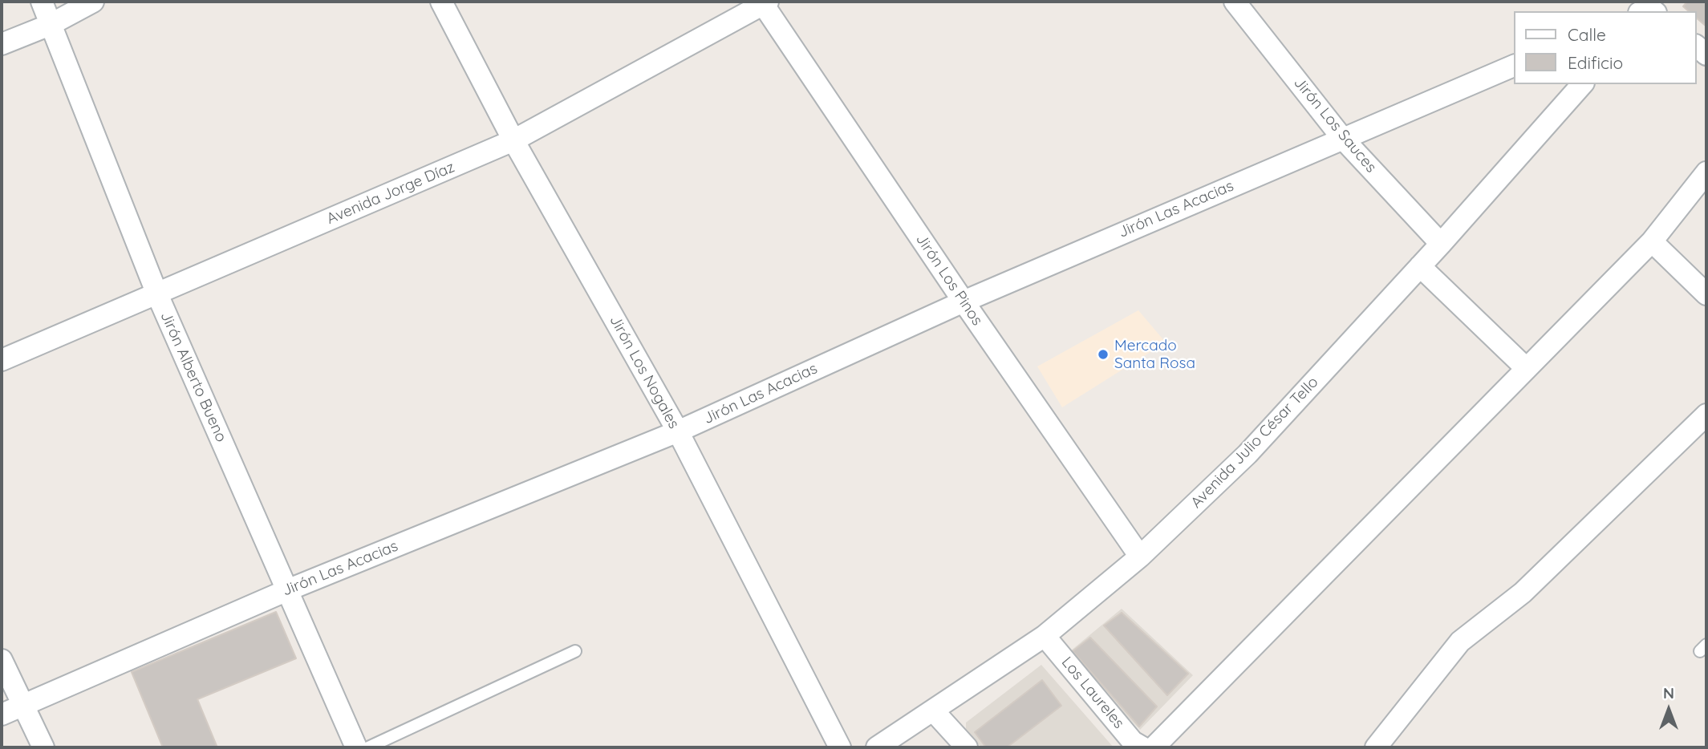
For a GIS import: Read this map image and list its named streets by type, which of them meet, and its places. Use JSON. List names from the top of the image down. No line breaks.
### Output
{"streets":{"street":["Jirón Los Sauces","Avenida Jorge Díaz","Jirón Las Acacias","Jirón Los Pinos","Jirón Los Nogales","Jirón Alberto Bueno","Avenida Julio César Tello","Los Laureles"]},"crossings":[["Jirón Los Sauces","Jirón Las Acacias"],["Jirón Los Sauces","Avenida Julio César Tello"],["Avenida Jorge Díaz","Jirón Los Pinos"],["Avenida Jorge Díaz","Jirón Los Nogales"],["Avenida Jorge Díaz","Jirón Alberto Bueno"],["Jirón Las Acacias","Jirón Los Pinos"],["Jirón Las Acacias","Jirón Los Nogales"],["Jirón Las Acacias","Jirón Alberto Bueno"],["Jirón Los Pinos","Avenida Julio César Tello"],["Avenida Julio César Tello","Los Laureles"]],"places":["Mercado Santa Rosa"],"legend":["Calle","Edificio"],"north":"top"}
